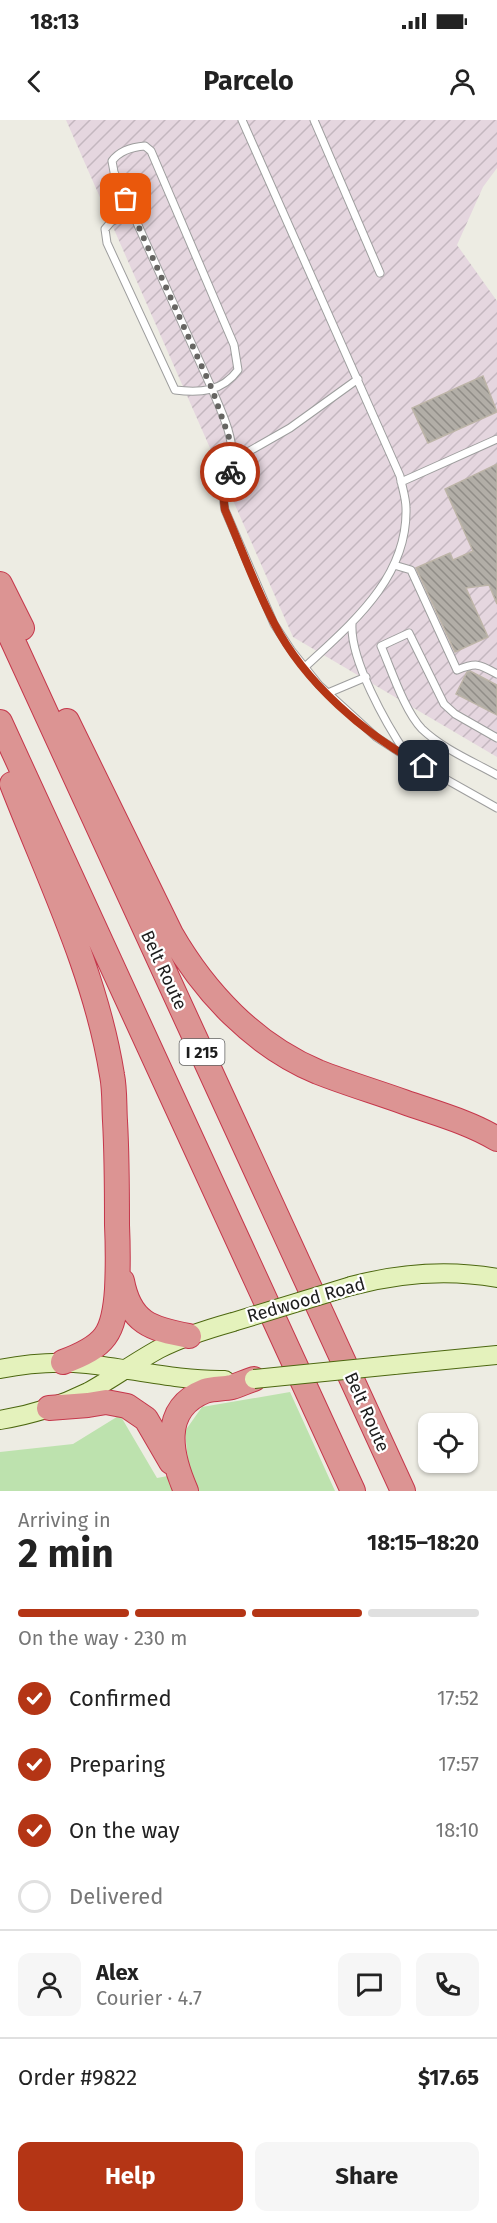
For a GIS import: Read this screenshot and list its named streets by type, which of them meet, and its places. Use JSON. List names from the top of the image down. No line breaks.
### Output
{"streets":{"highway":["Belt Route","I 215"],"main road":["Redwood Road"]},"page":{"status":"18:13","header":"Parcelo","heading":["2 min","Arriving in","18:15–18:20"],"panel":["Alex","Courier · 4.7","Order #9822","$17.65"],"bar":"On the way · 230 m","list":[["Confirmed","17:52"],["Preparing","17:57"],["On the way","18:10"],"Delivered"],"buttons":["Help","Share"]}}
